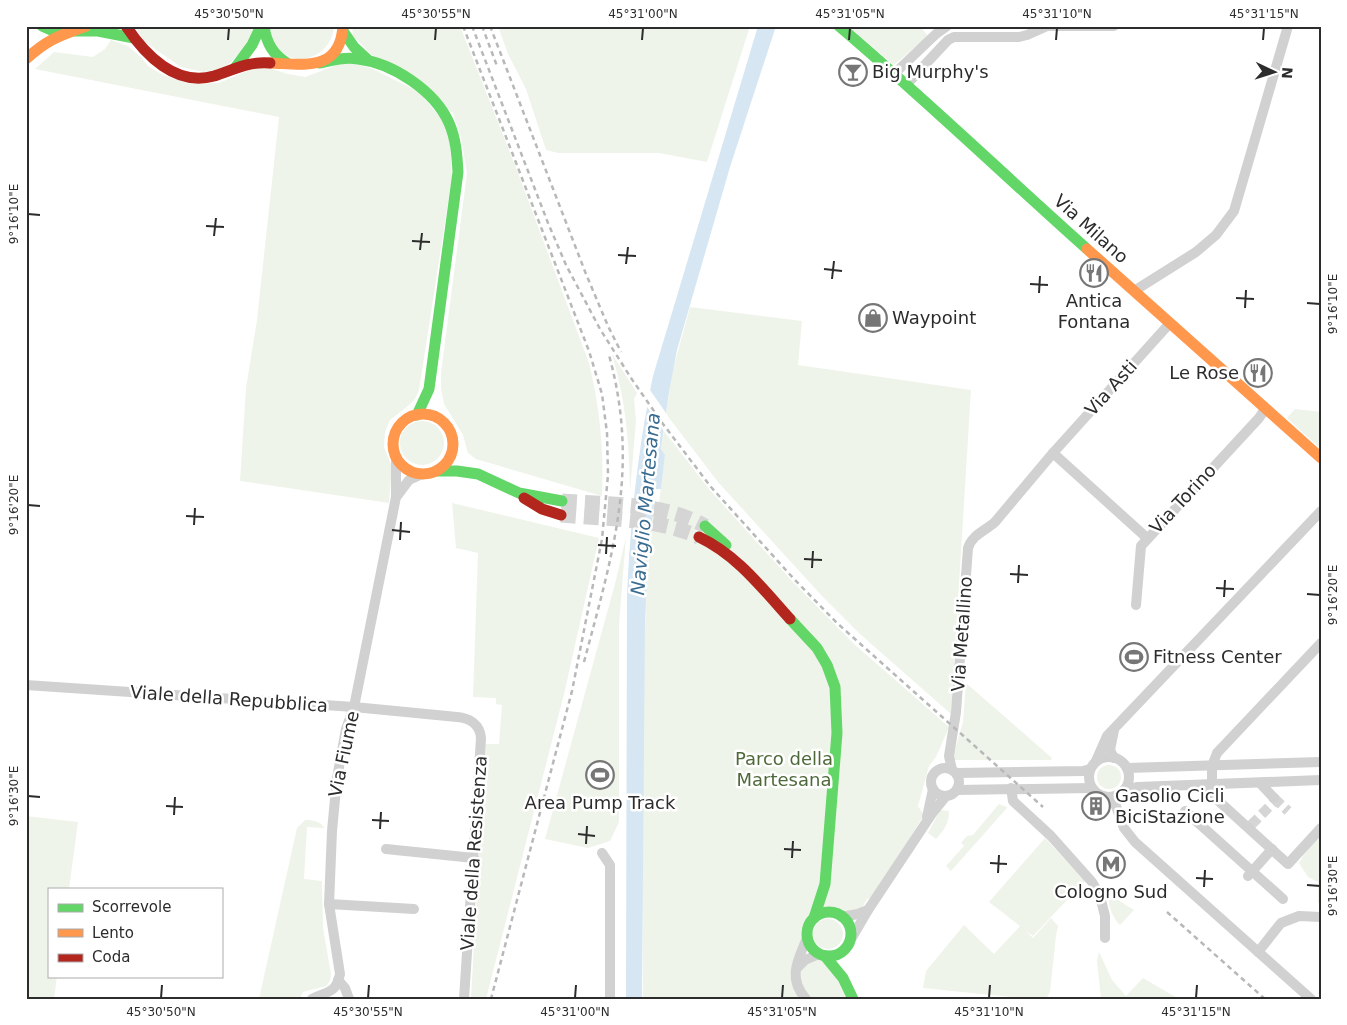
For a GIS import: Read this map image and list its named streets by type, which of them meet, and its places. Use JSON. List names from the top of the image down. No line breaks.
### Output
{"streets":{"street":["Via Milano","Via Asti","Via Torino","Via Metallino","Viale della Repubblica","Via Fiume","Viale della Resistenza"]},"crossings":[["Via Milano","Via Asti"],["Via Milano","Via Torino"],["Via Asti","Via Metallino"],["Viale della Repubblica","Via Fiume"],["Viale della Repubblica","Viale della Resistenza"]],"water":["Naviglio Martesana"],"parks":["Parco della Martesana"],"places":{"bar":["Big Murphy's"],"restaurant":["Antica Fontana","Le Rose"],"shop":["Waypoint"],"sports":["Fitness Center","Area Pump Track"],"building":["Gasolio Cicli BiciStazione"],"metro station":["Cologno Sud"]},"legend":["Scorrevole","Lento","Coda"],"north":"right","coordinates":["45°30'50\"N","45°30'55\"N","45°31'00\"N","45°31'05\"N","45°31'10\"N","45°31'15\"N","9°16'10\"E","9°16'20\"E","9°16'30\"E"]}
